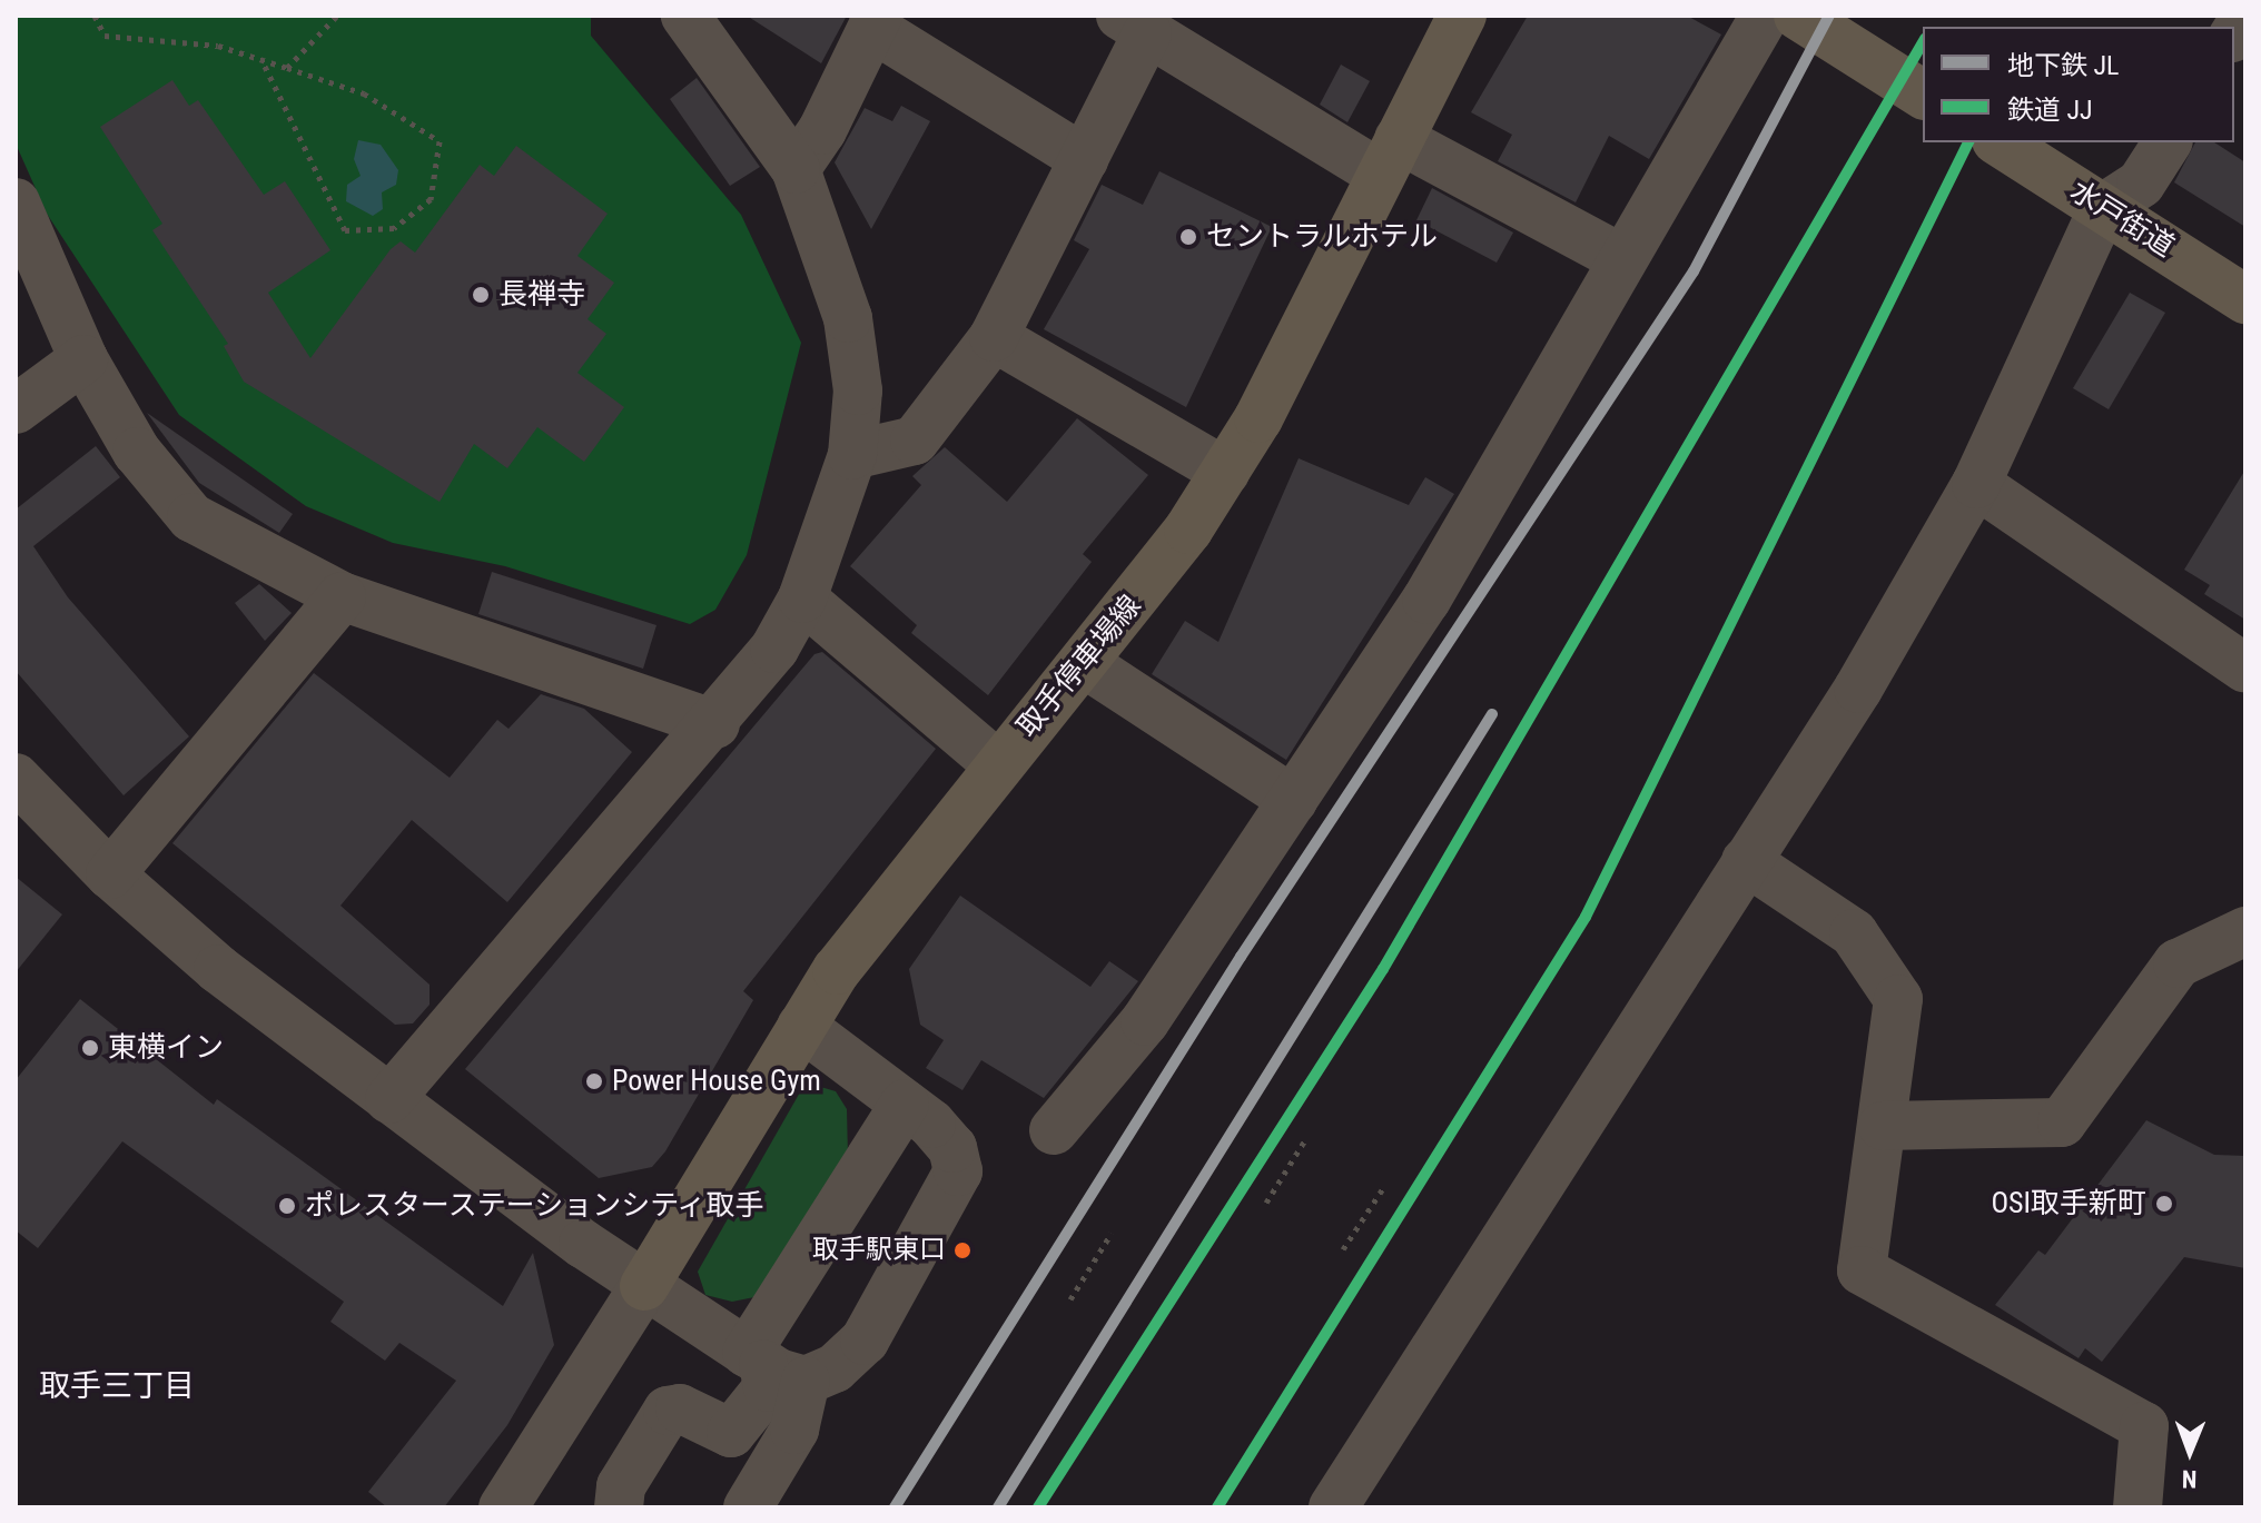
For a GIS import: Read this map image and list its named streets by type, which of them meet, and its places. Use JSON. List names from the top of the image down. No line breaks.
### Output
{"streets":{"main road":["水戸街道","取手停車場線"]},"districts":["取手三丁目"],"places":["セントラルホテル","長禅寺","東横イン","Power House Gym","OSI取手新町","ポレスターステーションシティ取手","取手駅東口"],"lines":["metro line JL","rail line JJ"],"legend":["地下鉄 JL","鉄道 JJ"],"north":"bottom"}
